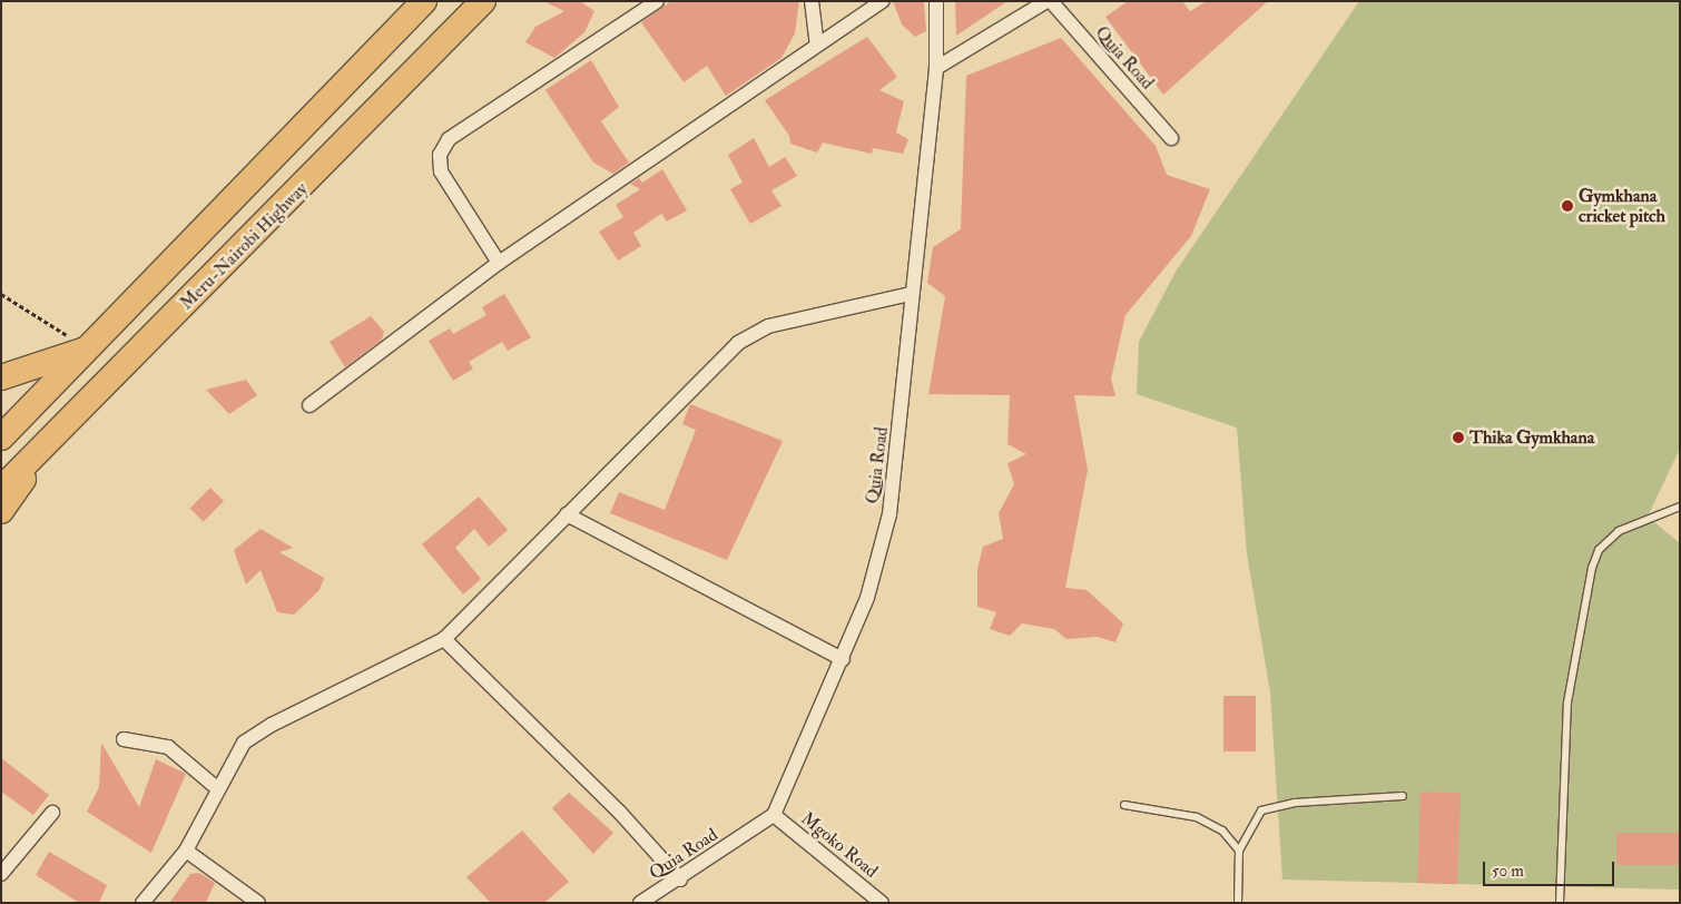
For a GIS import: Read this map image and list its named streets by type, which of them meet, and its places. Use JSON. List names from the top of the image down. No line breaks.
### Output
{"streets":{"highway":["Meru-Nairobi Highway"],"street":["Quia Road","Mgoko Road"]},"crossings":[["Quia Road","Mgoko Road"]],"places":["Gymkhana cricket pitch","Thika Gymkhana"],"scale_bar":"50 m"}
